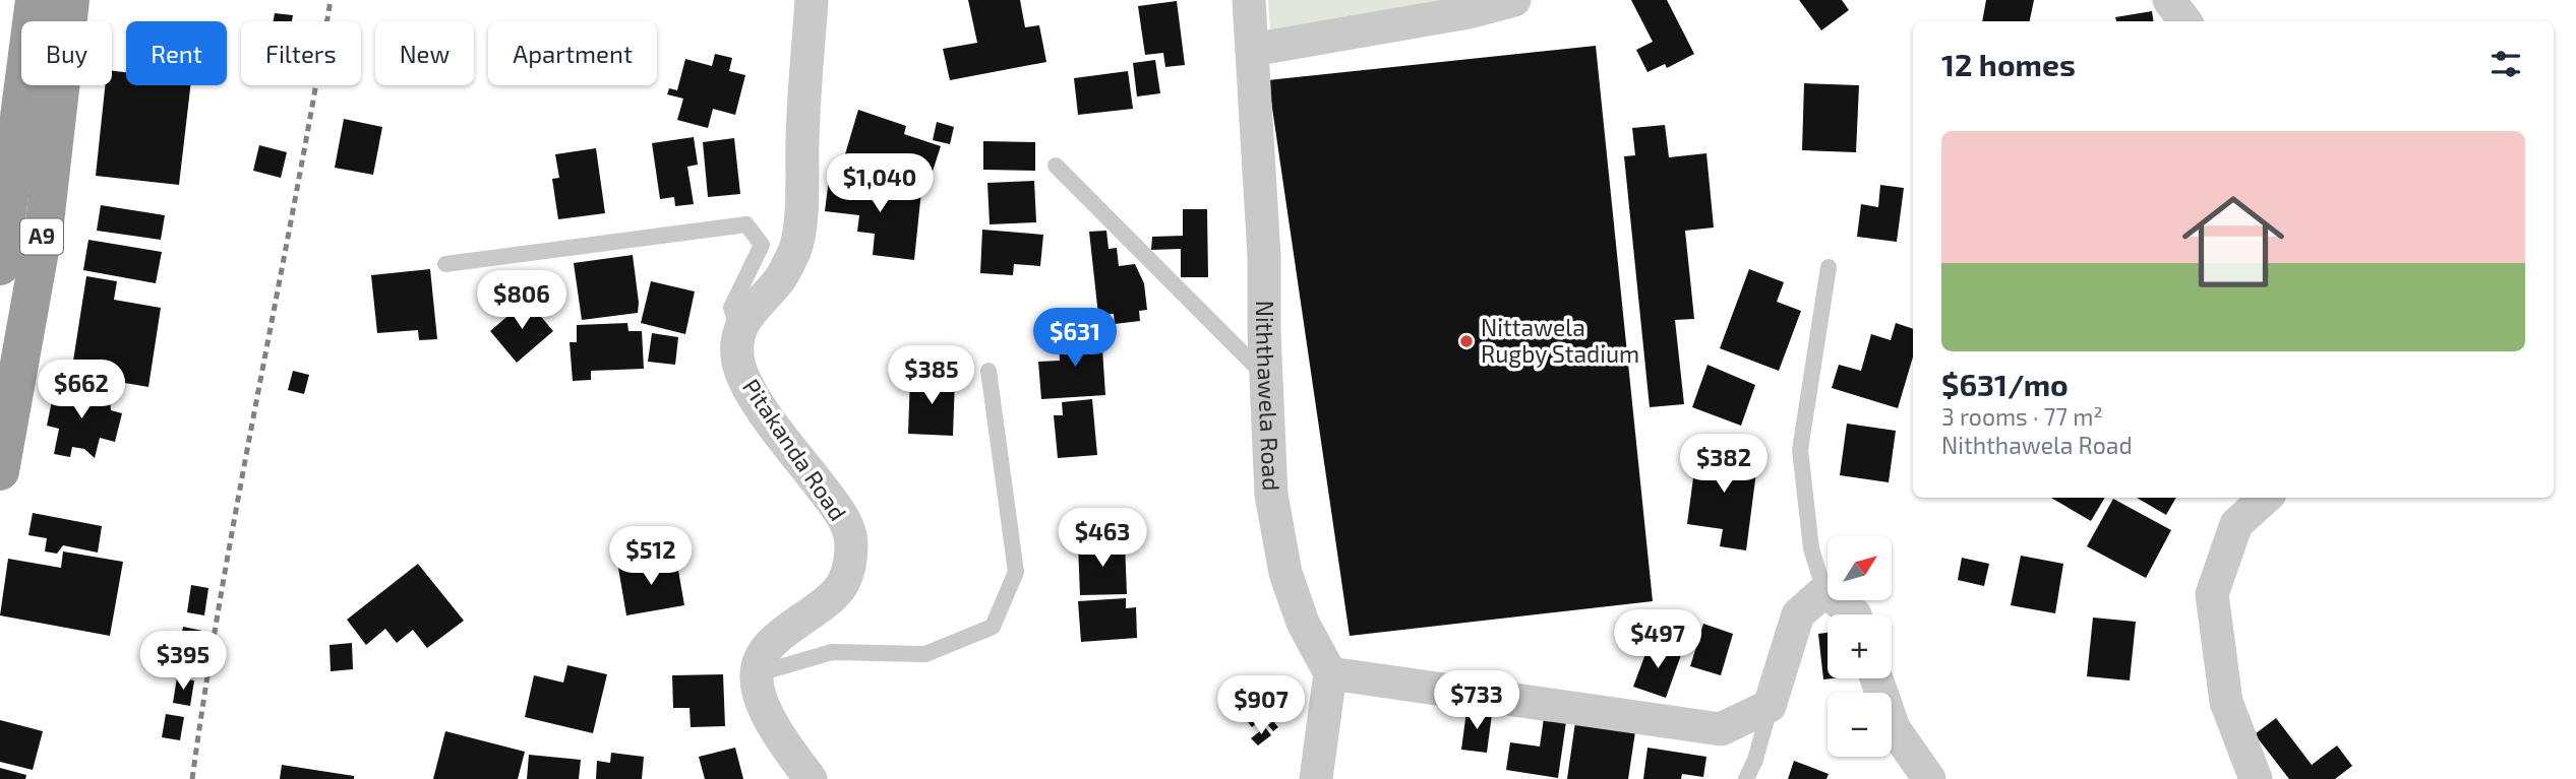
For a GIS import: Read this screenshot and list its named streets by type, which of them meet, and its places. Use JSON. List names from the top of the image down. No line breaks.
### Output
{"streets":{"highway":["A9"],"street":["Niththawela Road","Pitakanda Road"]},"places":["Nittawela Rugby Stadium"],"north":"top right","page":{"chip":["Buy","Rent","Filters","New","Apartment"],"heading":"12 homes","list":[{"name":"$631/mo","note":"3 rooms · 77 m² · Niththawela Road"}],"price":["$1,040","$806","$631","$385","$662","$382","$463","$512","$497","$395","$733","$907"],"map_buttons":["+","−"]}}
